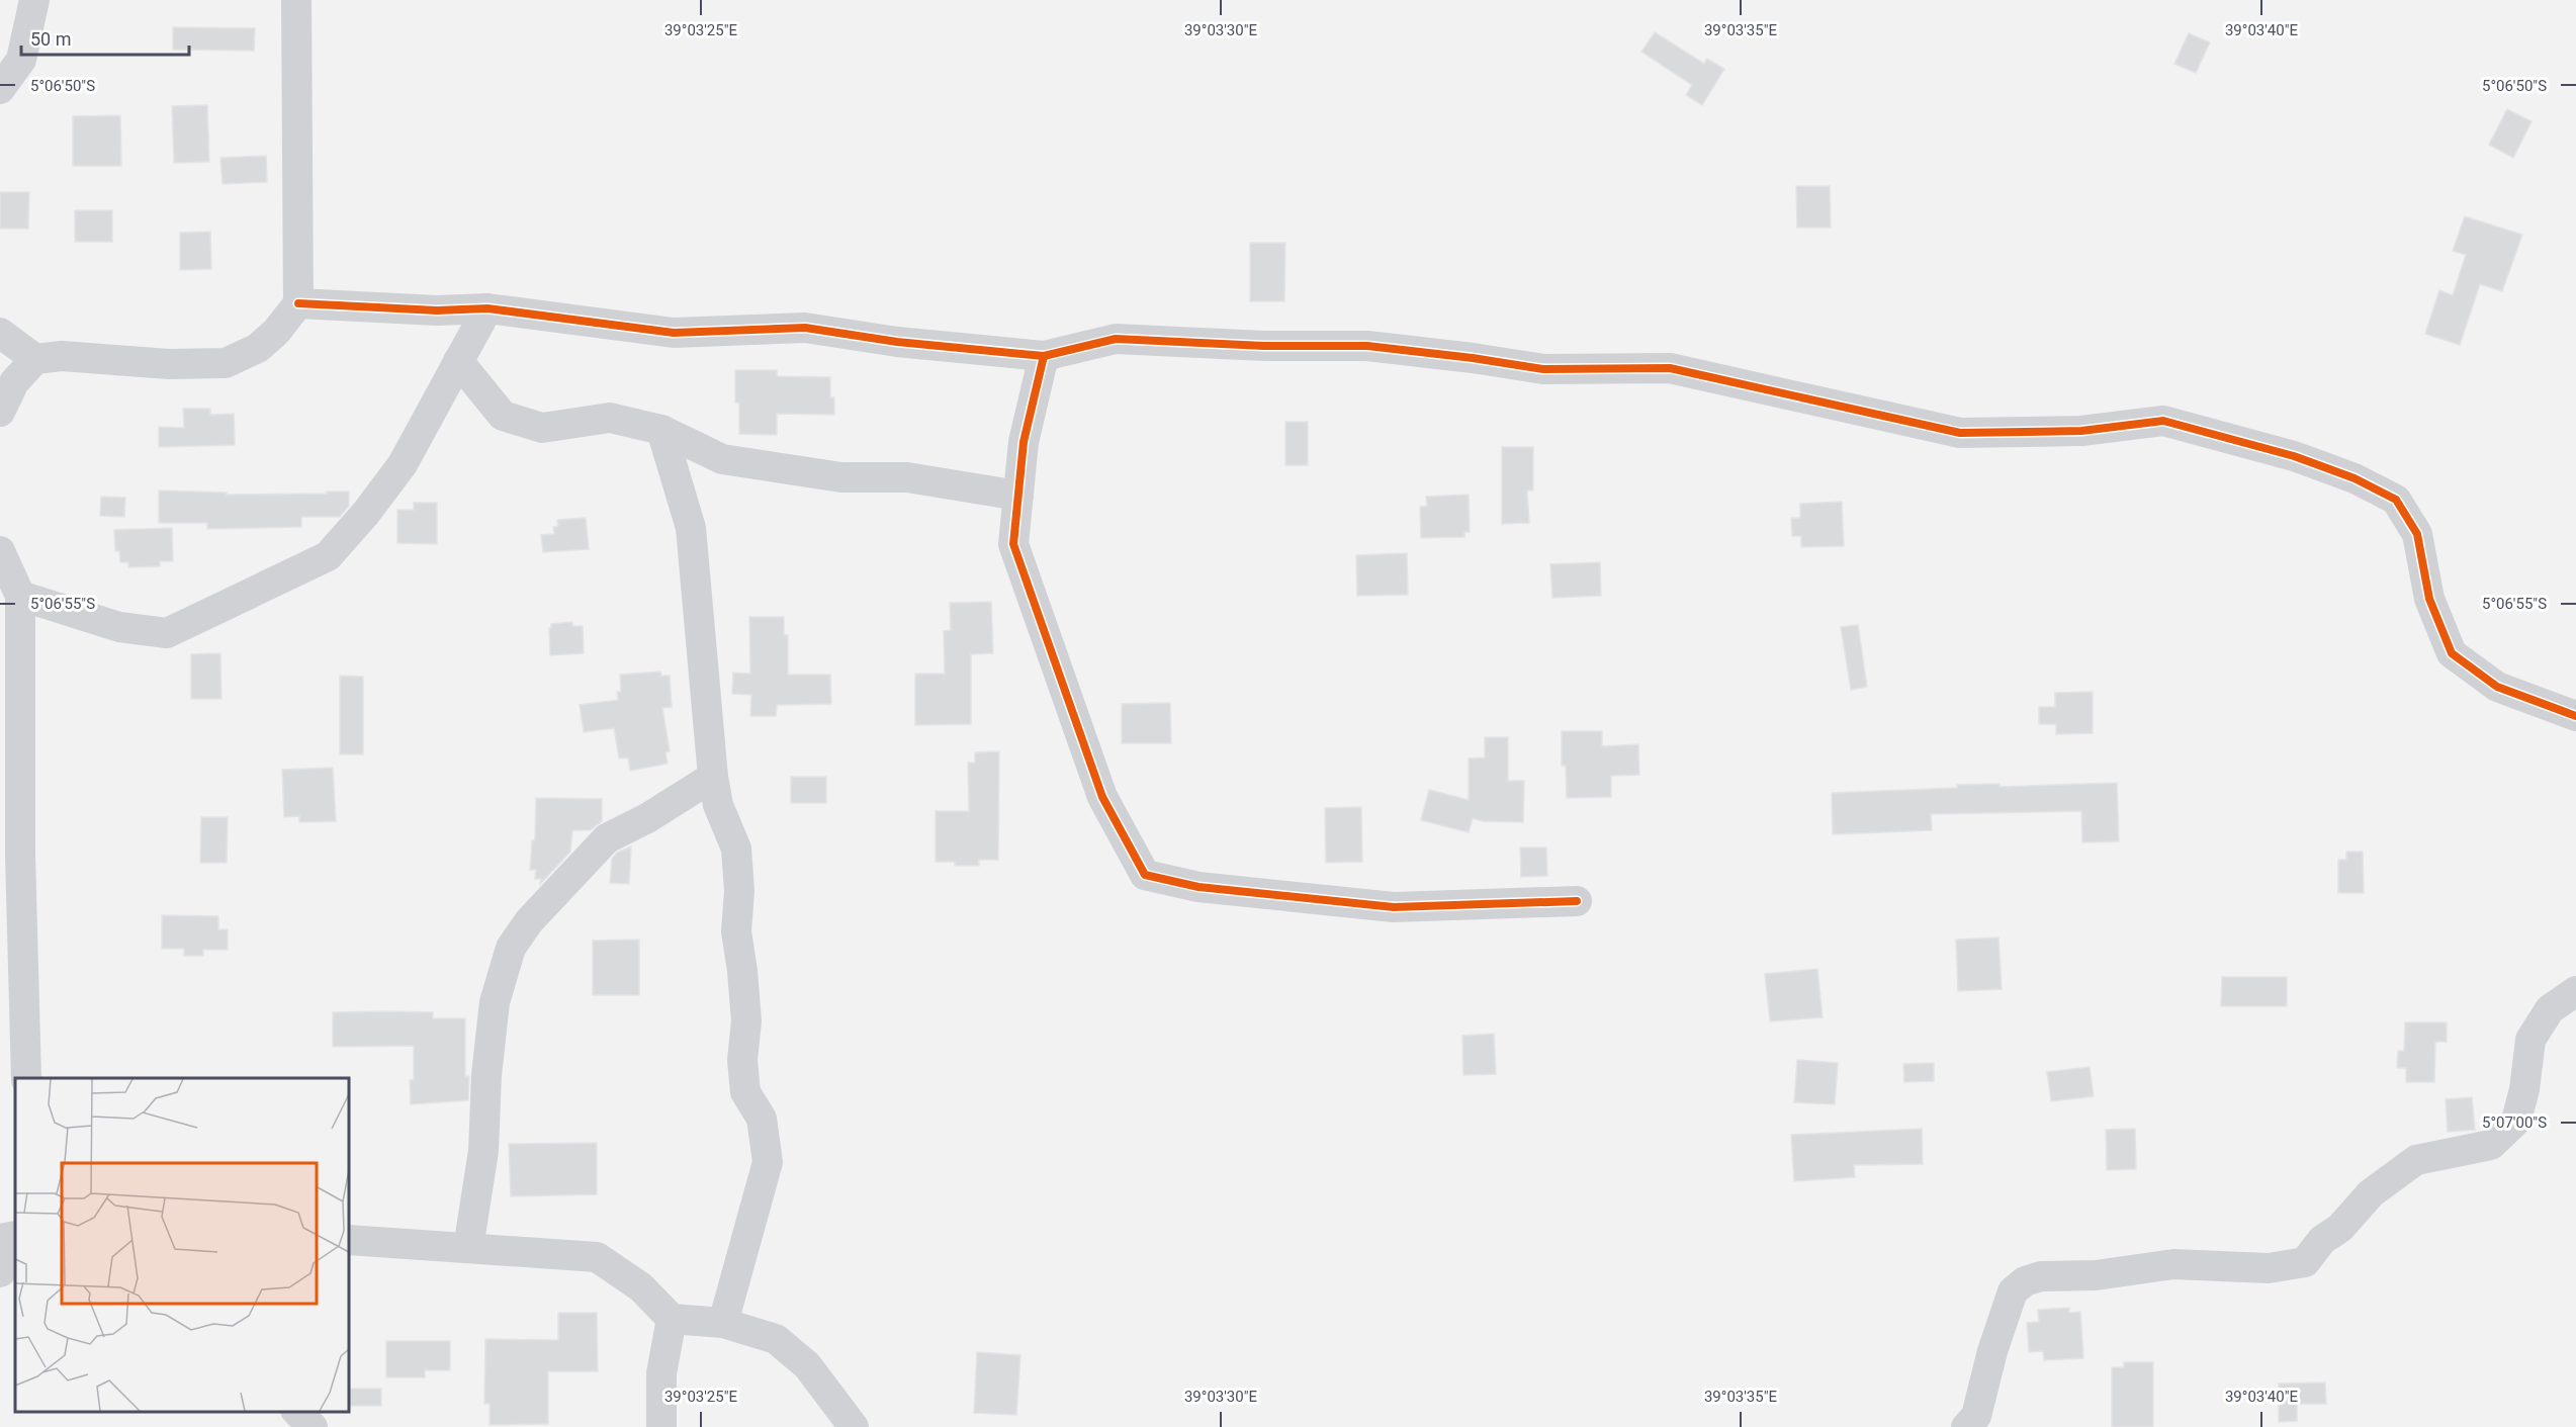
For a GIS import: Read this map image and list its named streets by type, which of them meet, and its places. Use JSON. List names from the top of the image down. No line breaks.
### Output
{"scale_bar":"50 m","coordinates":["39°03'25\"E","39°03'30\"E","39°03'35\"E","39°03'40\"E","5°06'50\"S","5°06'55\"S","5°07'00\"S"]}
